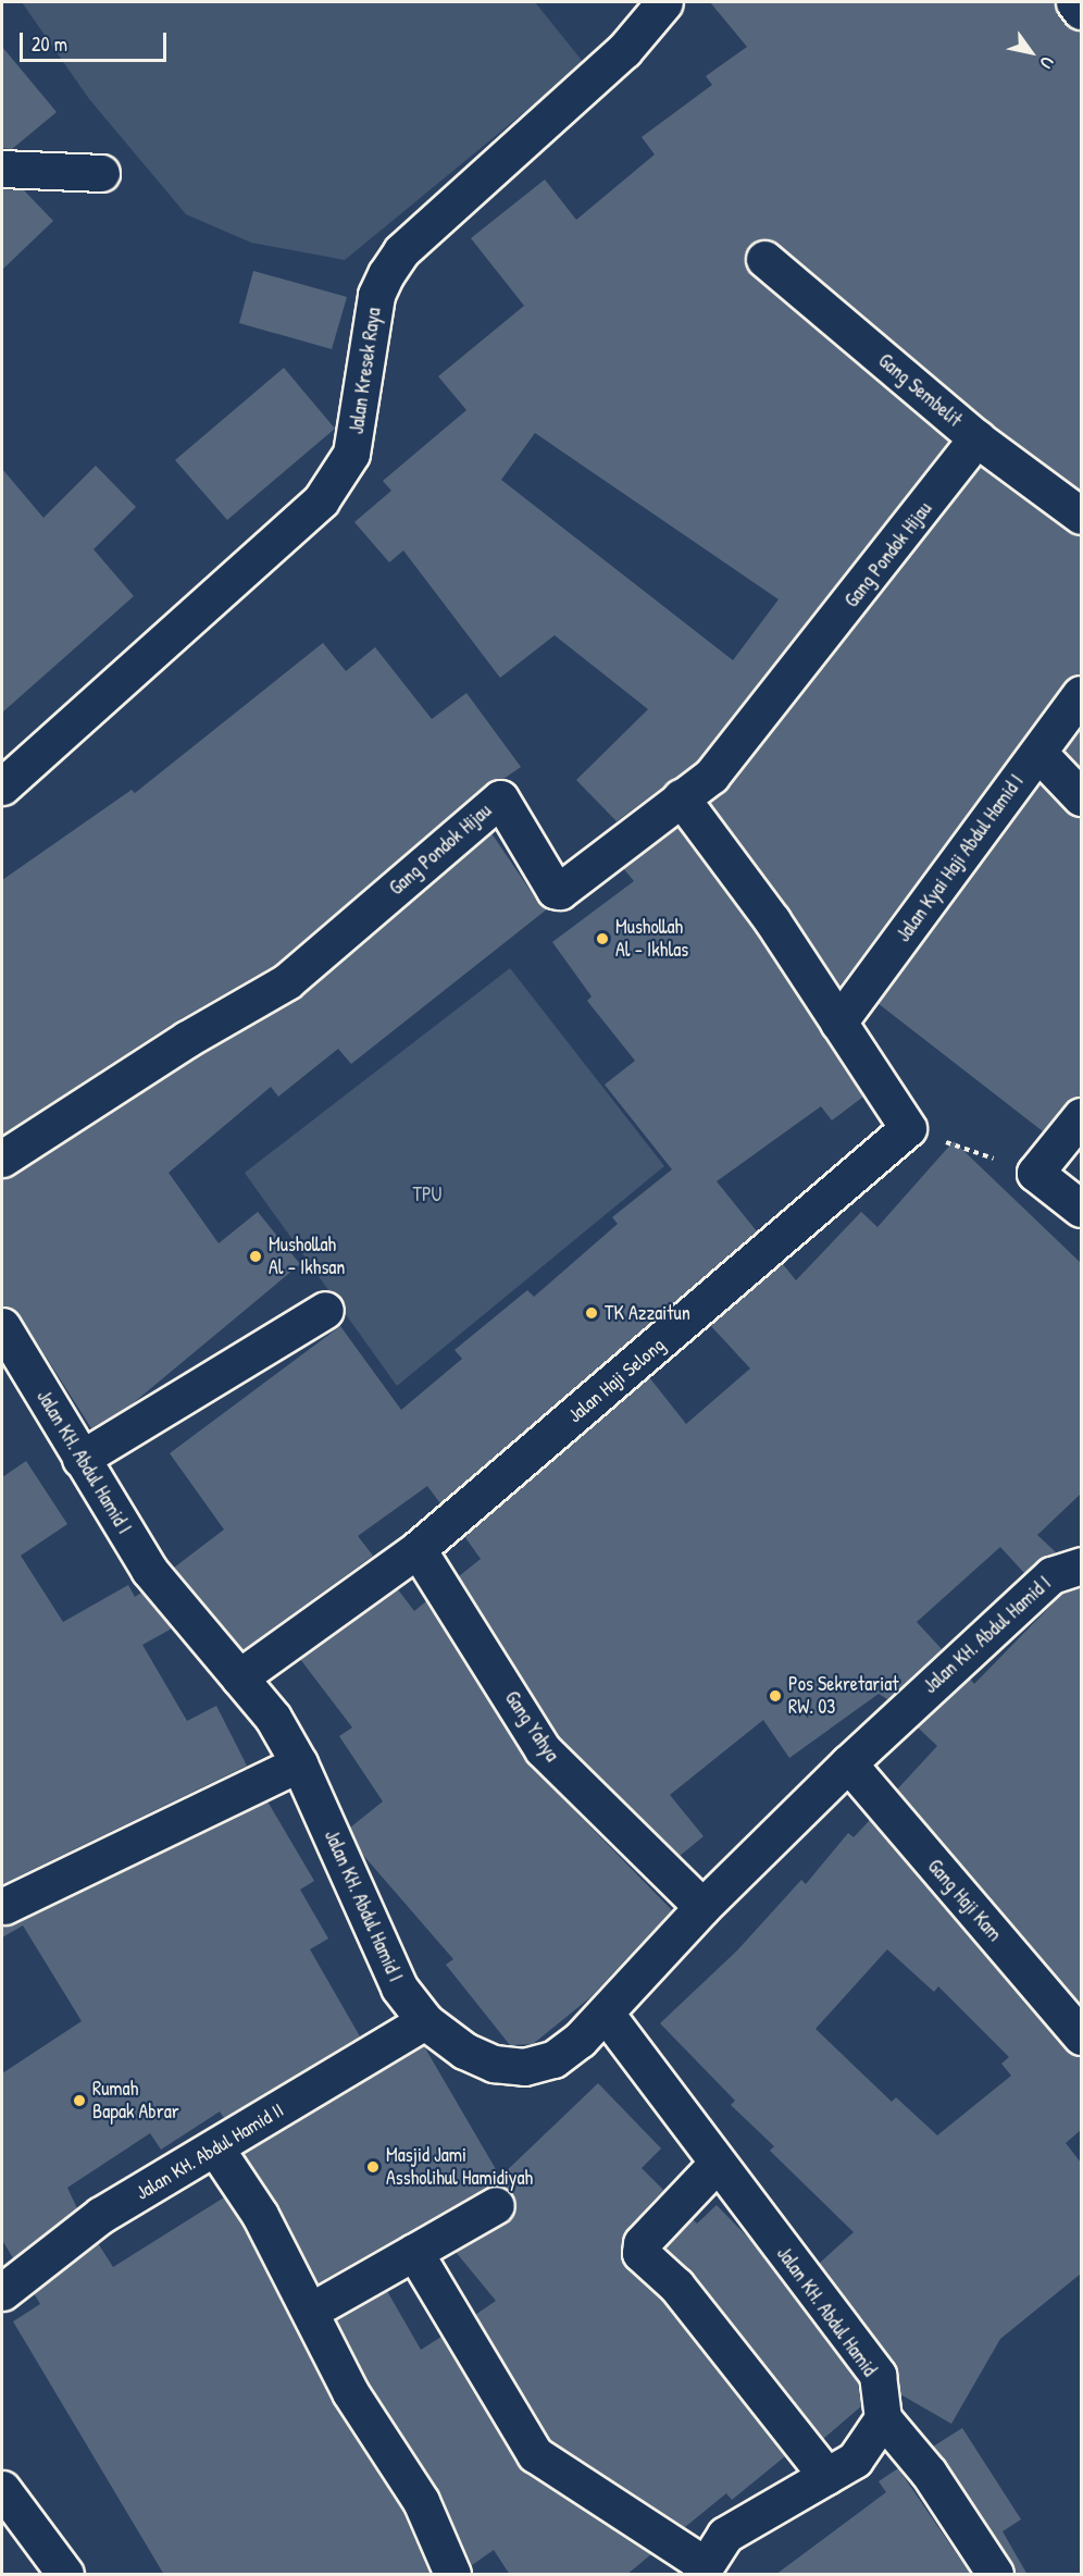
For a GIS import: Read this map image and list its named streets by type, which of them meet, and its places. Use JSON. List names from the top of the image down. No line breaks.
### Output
{"streets":{"street":["Jalan Kresek Raya","Gang Sembelit","Gang Pondok Hijau","Jalan Kyai Haji Abdul Hamid I","Jalan Haji Selong","Jalan KH. Abdul Hamid I","Gang Yahya","Gang Haji Kam","Jalan KH. Abdul Hamid II","Jalan KH. Abdul Hamid"]},"crossings":[["Gang Sembelit","Gang Pondok Hijau"],["Jalan Haji Selong","Jalan KH. Abdul Hamid I"],["Jalan Haji Selong","Gang Yahya"],["Jalan KH. Abdul Hamid I","Gang Yahya"],["Jalan KH. Abdul Hamid I","Gang Haji Kam"],["Jalan KH. Abdul Hamid I","Jalan KH. Abdul Hamid II"],["Jalan KH. Abdul Hamid I","Jalan KH. Abdul Hamid"]],"parks":["TPU"],"places":["Mushollah Al - Ikhlas","Mushollah Al - Ikhsan","TK Azzaitun","Pos Sekretariat RW. 03","Rumah Bapak Abrar","Masjid Jami Assholihul Hamidiyah"],"scale_bar":"20 m","north":"bottom right"}
